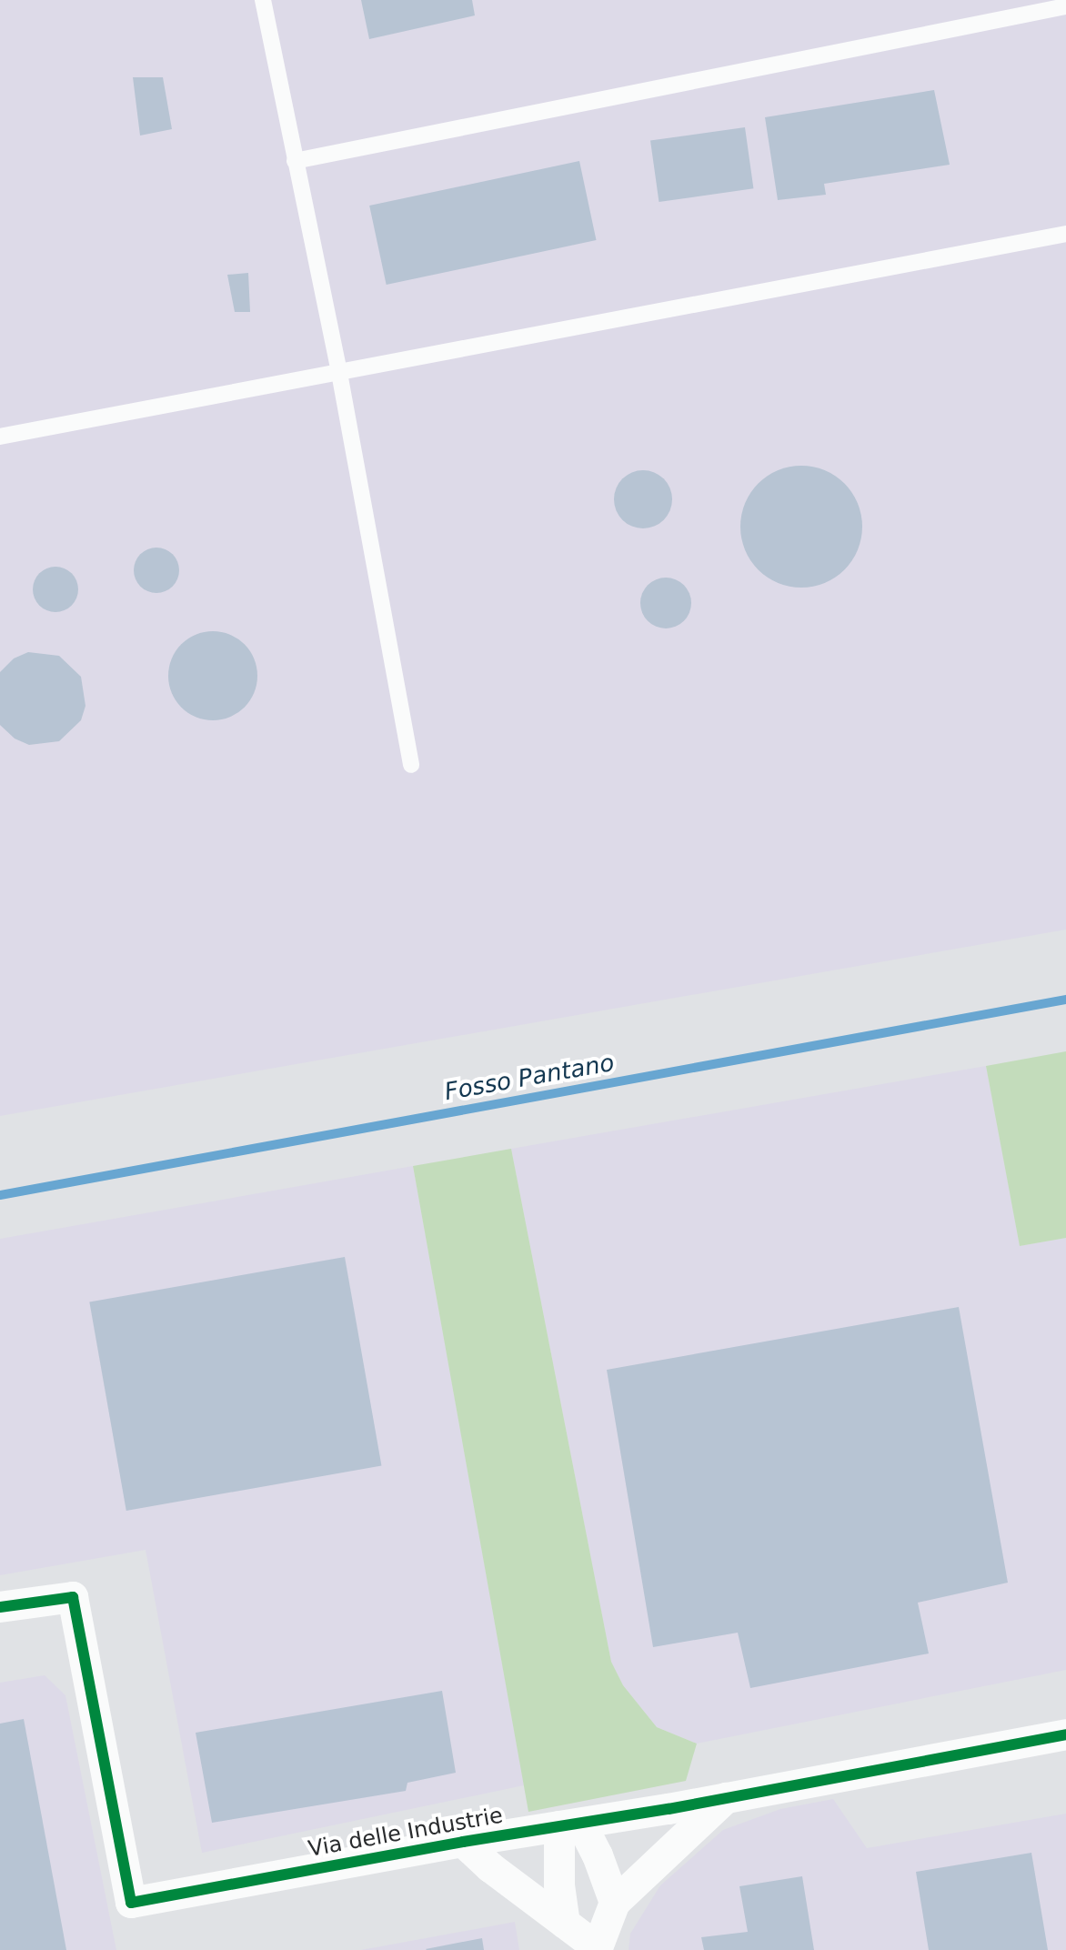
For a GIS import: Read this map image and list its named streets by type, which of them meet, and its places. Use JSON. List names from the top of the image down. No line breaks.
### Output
{"streets":{"street":["Via delle Industrie"]},"water":["Fosso Pantano"]}
